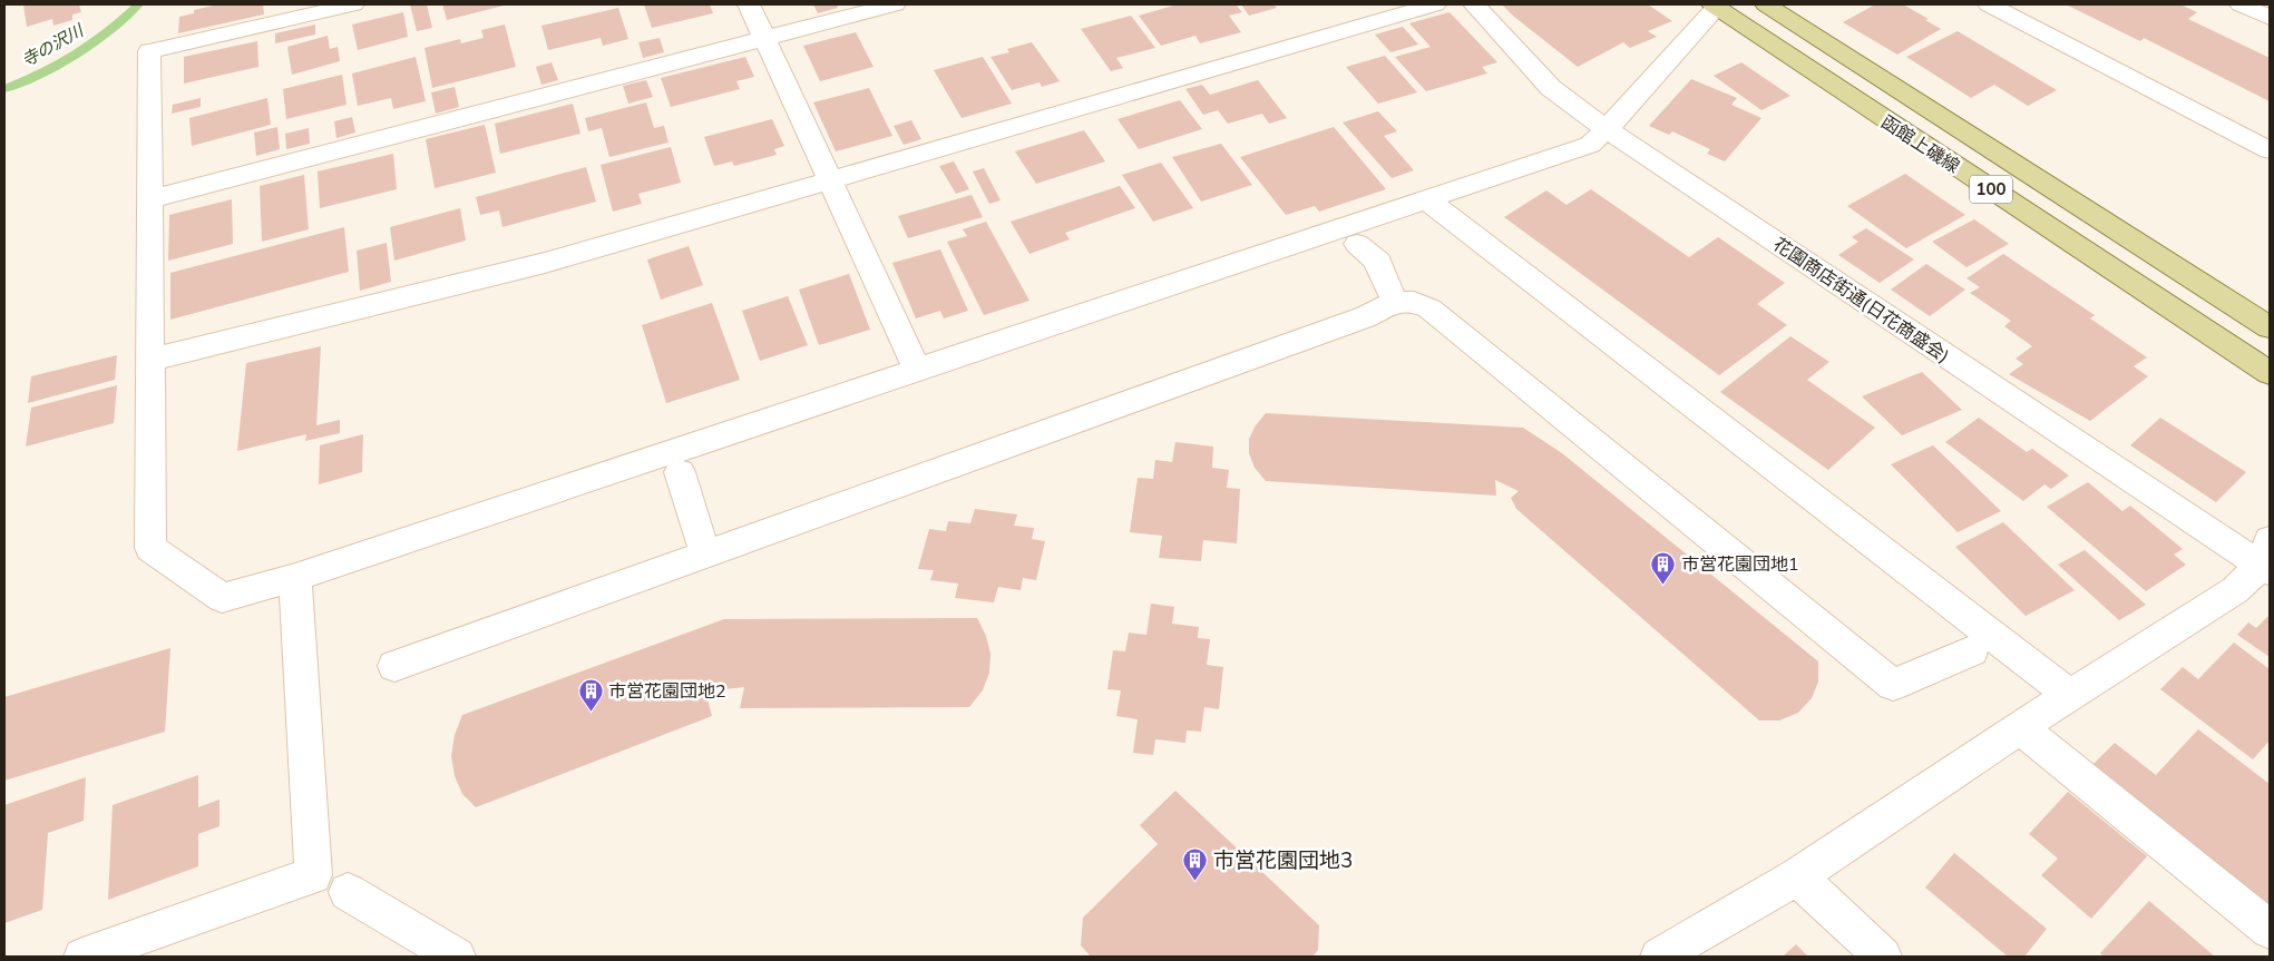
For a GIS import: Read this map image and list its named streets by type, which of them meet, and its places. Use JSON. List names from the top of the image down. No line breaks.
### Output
{"streets":{"main road":["函館上磯線","100"],"street":["花園商店街通(日花商盛会)"]},"water":["寺の沢川"],"places":{"building":["市営花園団地1","市営花園団地2","市営花園団地3"]}}
